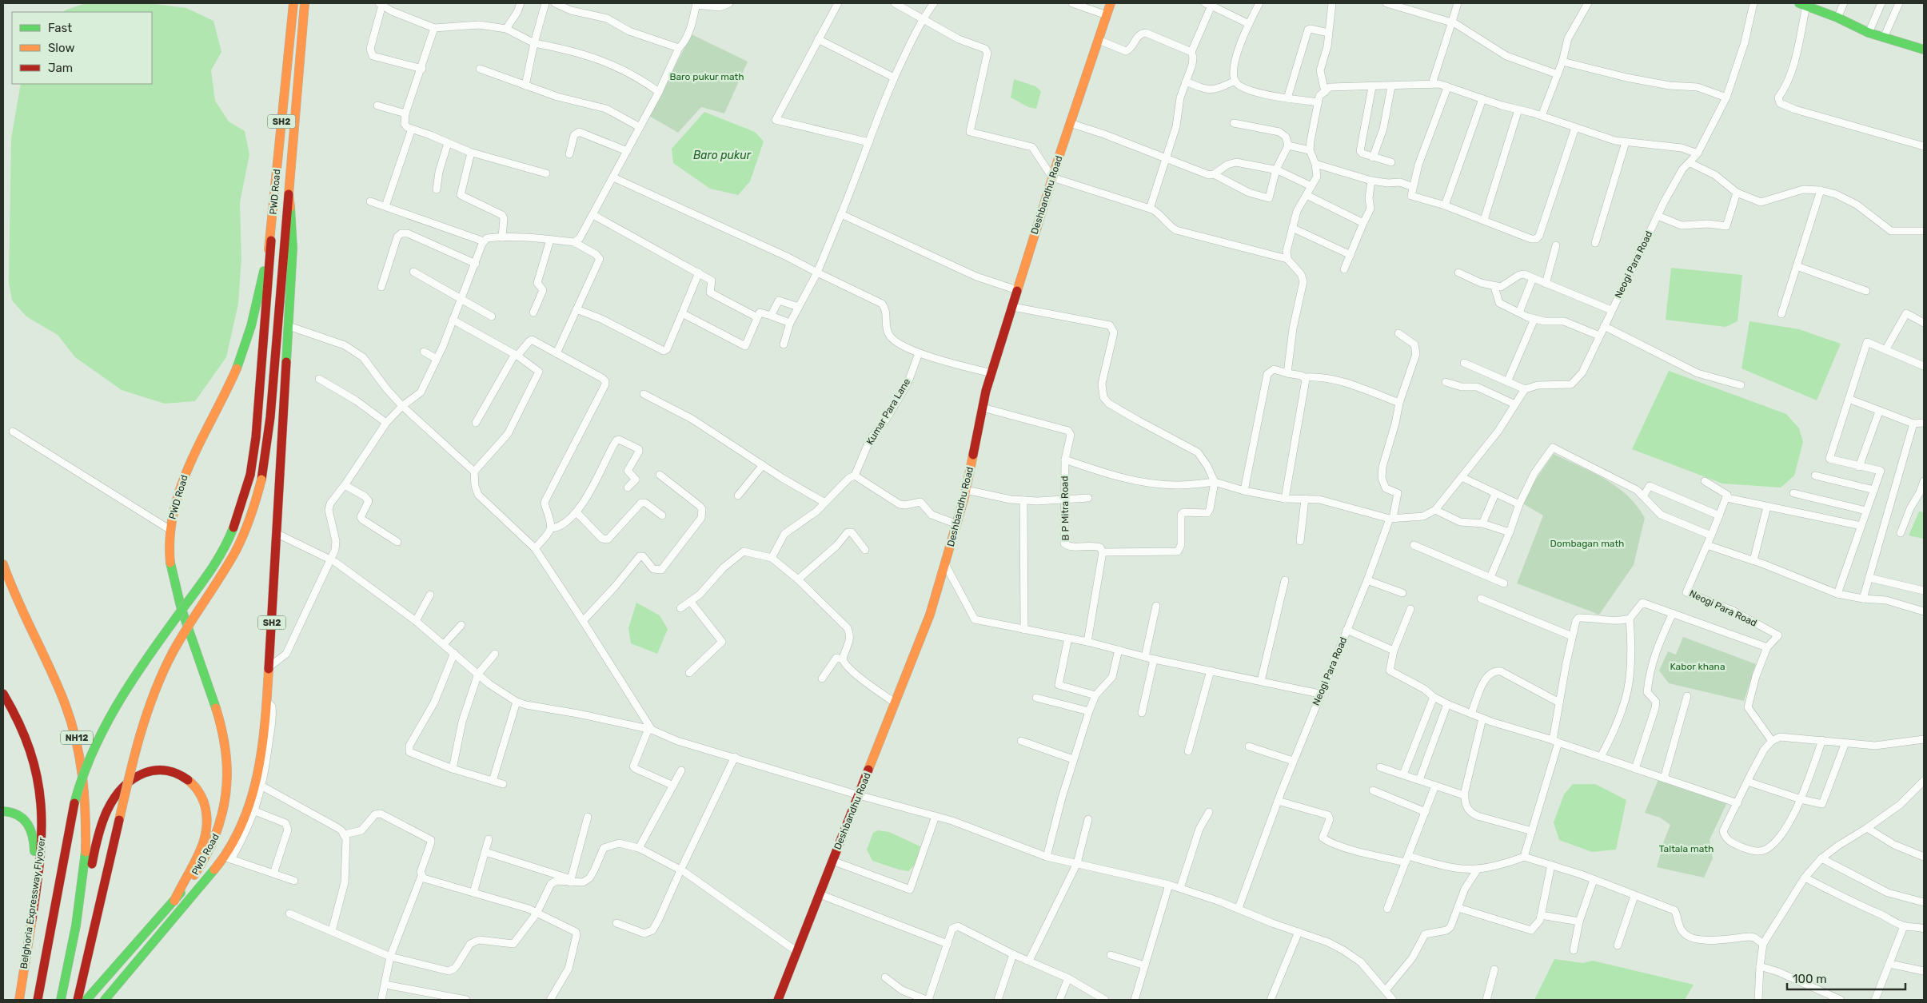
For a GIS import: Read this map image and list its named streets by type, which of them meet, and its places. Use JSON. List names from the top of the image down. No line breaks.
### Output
{"streets":{"main road":["SH2","PWD Road","Deshbandhu Road","NH12","Belghoria Expressway Flyover"],"street":["Neogi Para Road","Kumar Para Lane","B P Mitra Road"]},"crossings":[["Deshbandhu Road","B P Mitra Road"]],"water":["Baro pukur"],"parks":["Baro pukur math","Dombagan math","Kabor khana","Taltala math"],"legend":["Fast","Slow","Jam"],"scale_bar":"100 m"}
